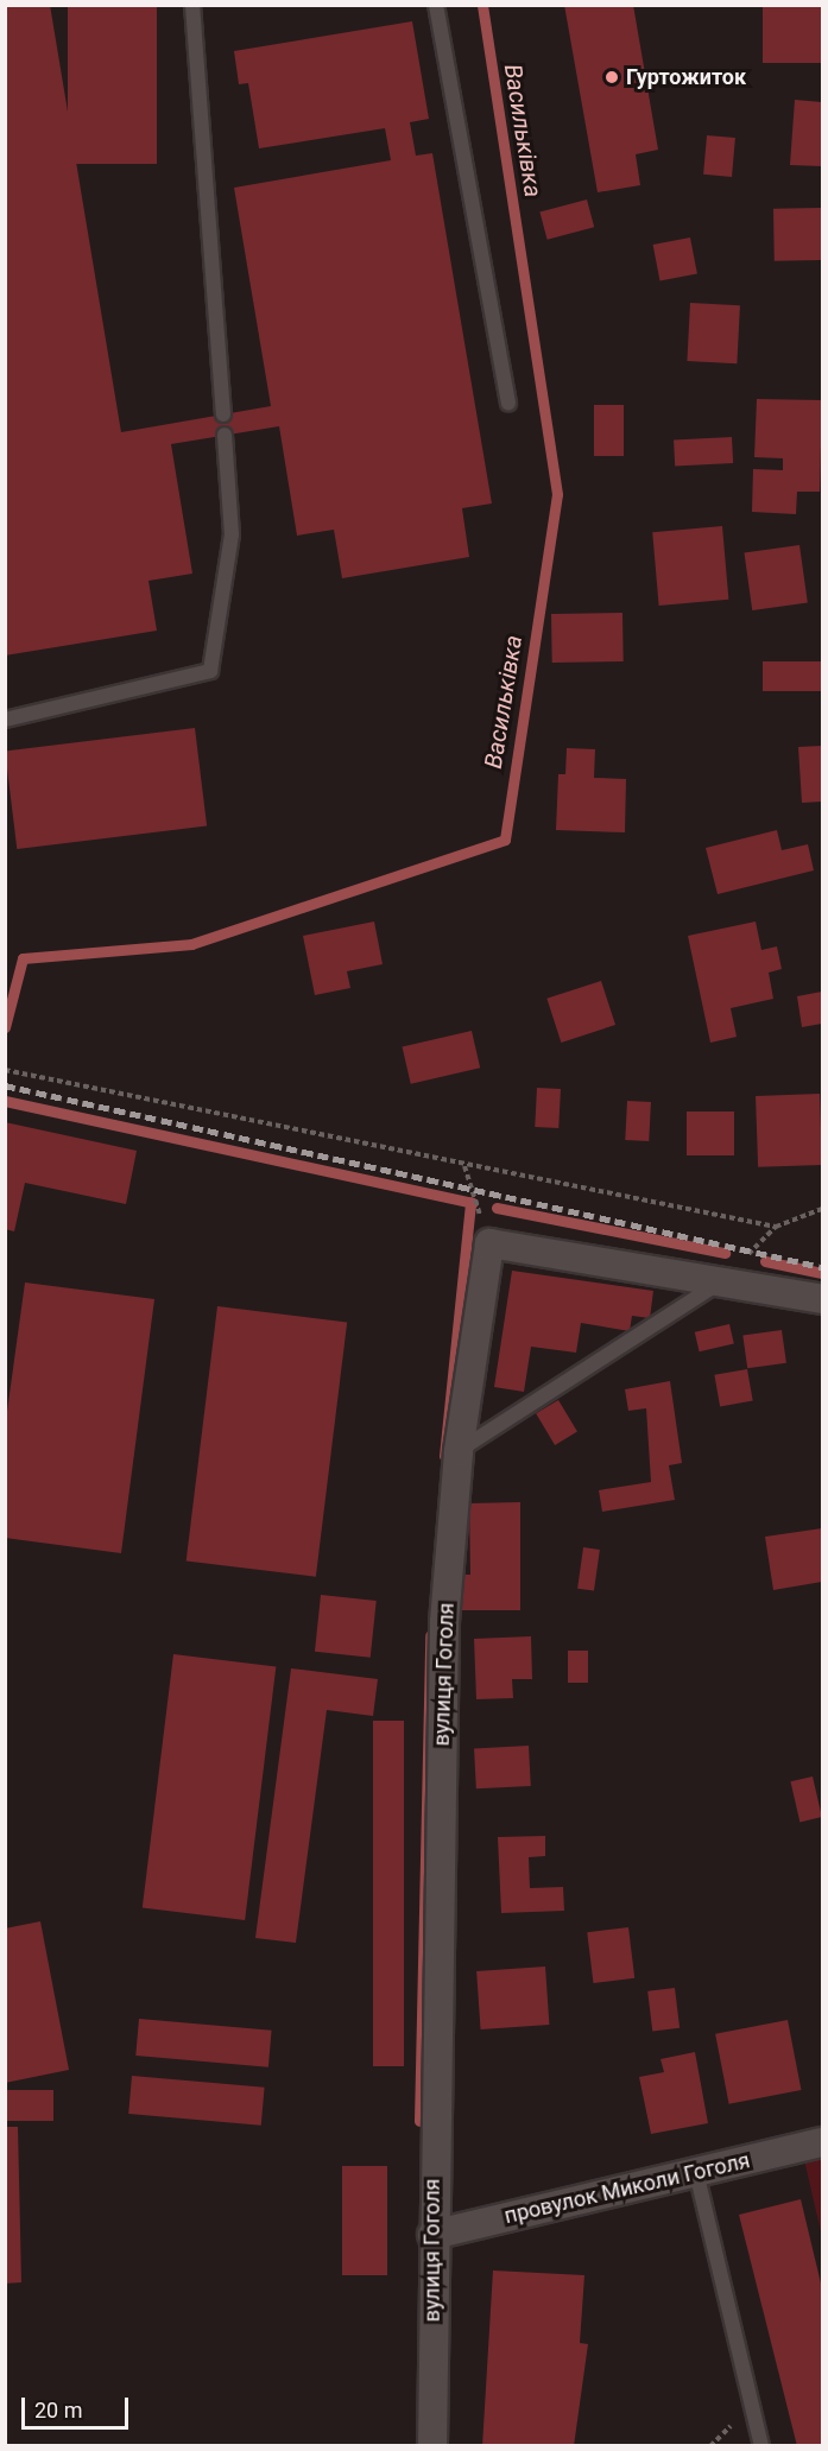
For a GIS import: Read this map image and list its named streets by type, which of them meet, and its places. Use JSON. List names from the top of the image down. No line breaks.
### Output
{"streets":{"street":["вулиця Гоголя","провулок Миколи Гоголя"]},"crossings":[["вулиця Гоголя","провулок Миколи Гоголя"]],"water":["Васильківка"],"places":["Гуртожиток"],"scale_bar":"20 m"}
